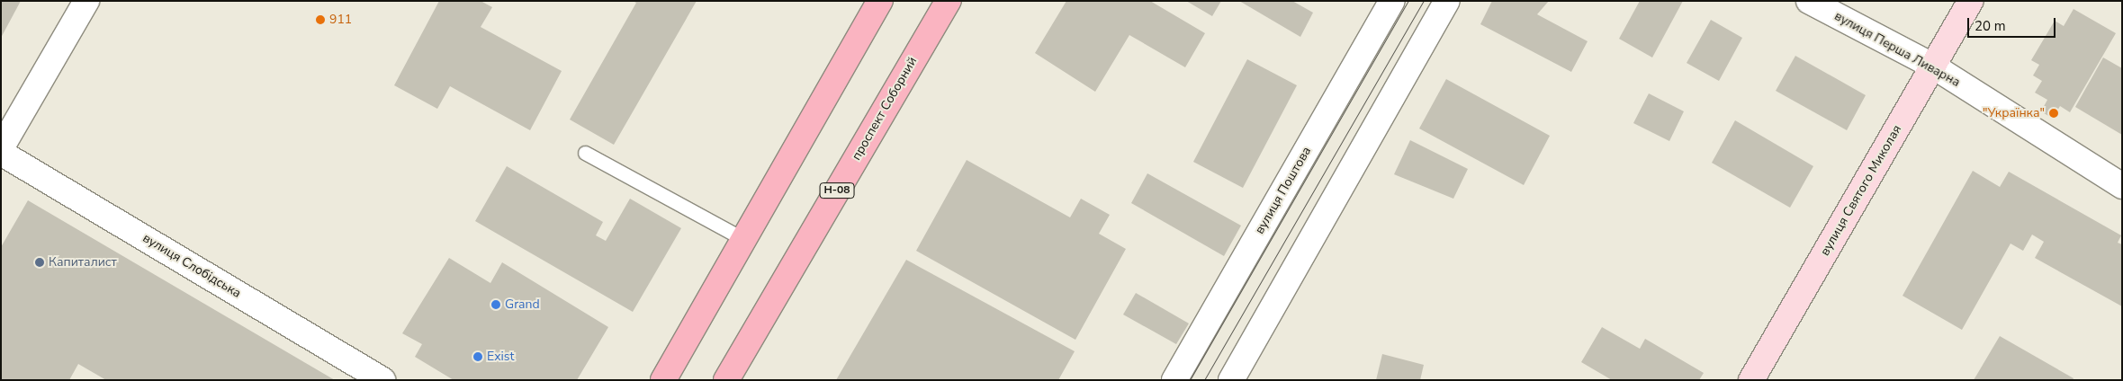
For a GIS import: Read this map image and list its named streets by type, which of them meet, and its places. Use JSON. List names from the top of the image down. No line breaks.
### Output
{"streets":{"main road":["проспект Соборний","Н-08"],"street":["вулиця Перша Ливарна","вулиця Поштова","вулиця Святого Миколая","вулиця Слобідська"]},"crossings":[["вулиця Перша Ливарна","вулиця Святого Миколая"]],"places":["911","\"Українка\"","Капиталист","Grand","Exist"],"scale_bar":"20 m"}
